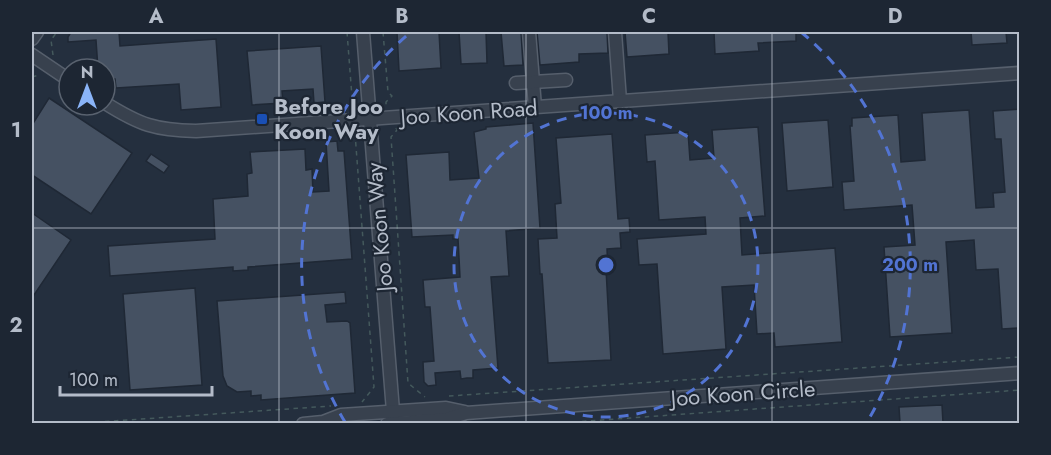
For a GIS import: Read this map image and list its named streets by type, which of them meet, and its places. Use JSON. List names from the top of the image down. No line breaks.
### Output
{"streets":{"street":["Joo Koon Road","Joo Koon Way","Joo Koon Circle"]},"crossings":[["Joo Koon Road","Joo Koon Way"],["Joo Koon Way","Joo Koon Circle"]],"places":{"transit":["Before Joo Koon Way"]},"scale_bar":"100 m","north":"top","grid":{"columns":["A","B","C","D"],"rows":["1","2"]},"rings":["100 m","200 m"]}
